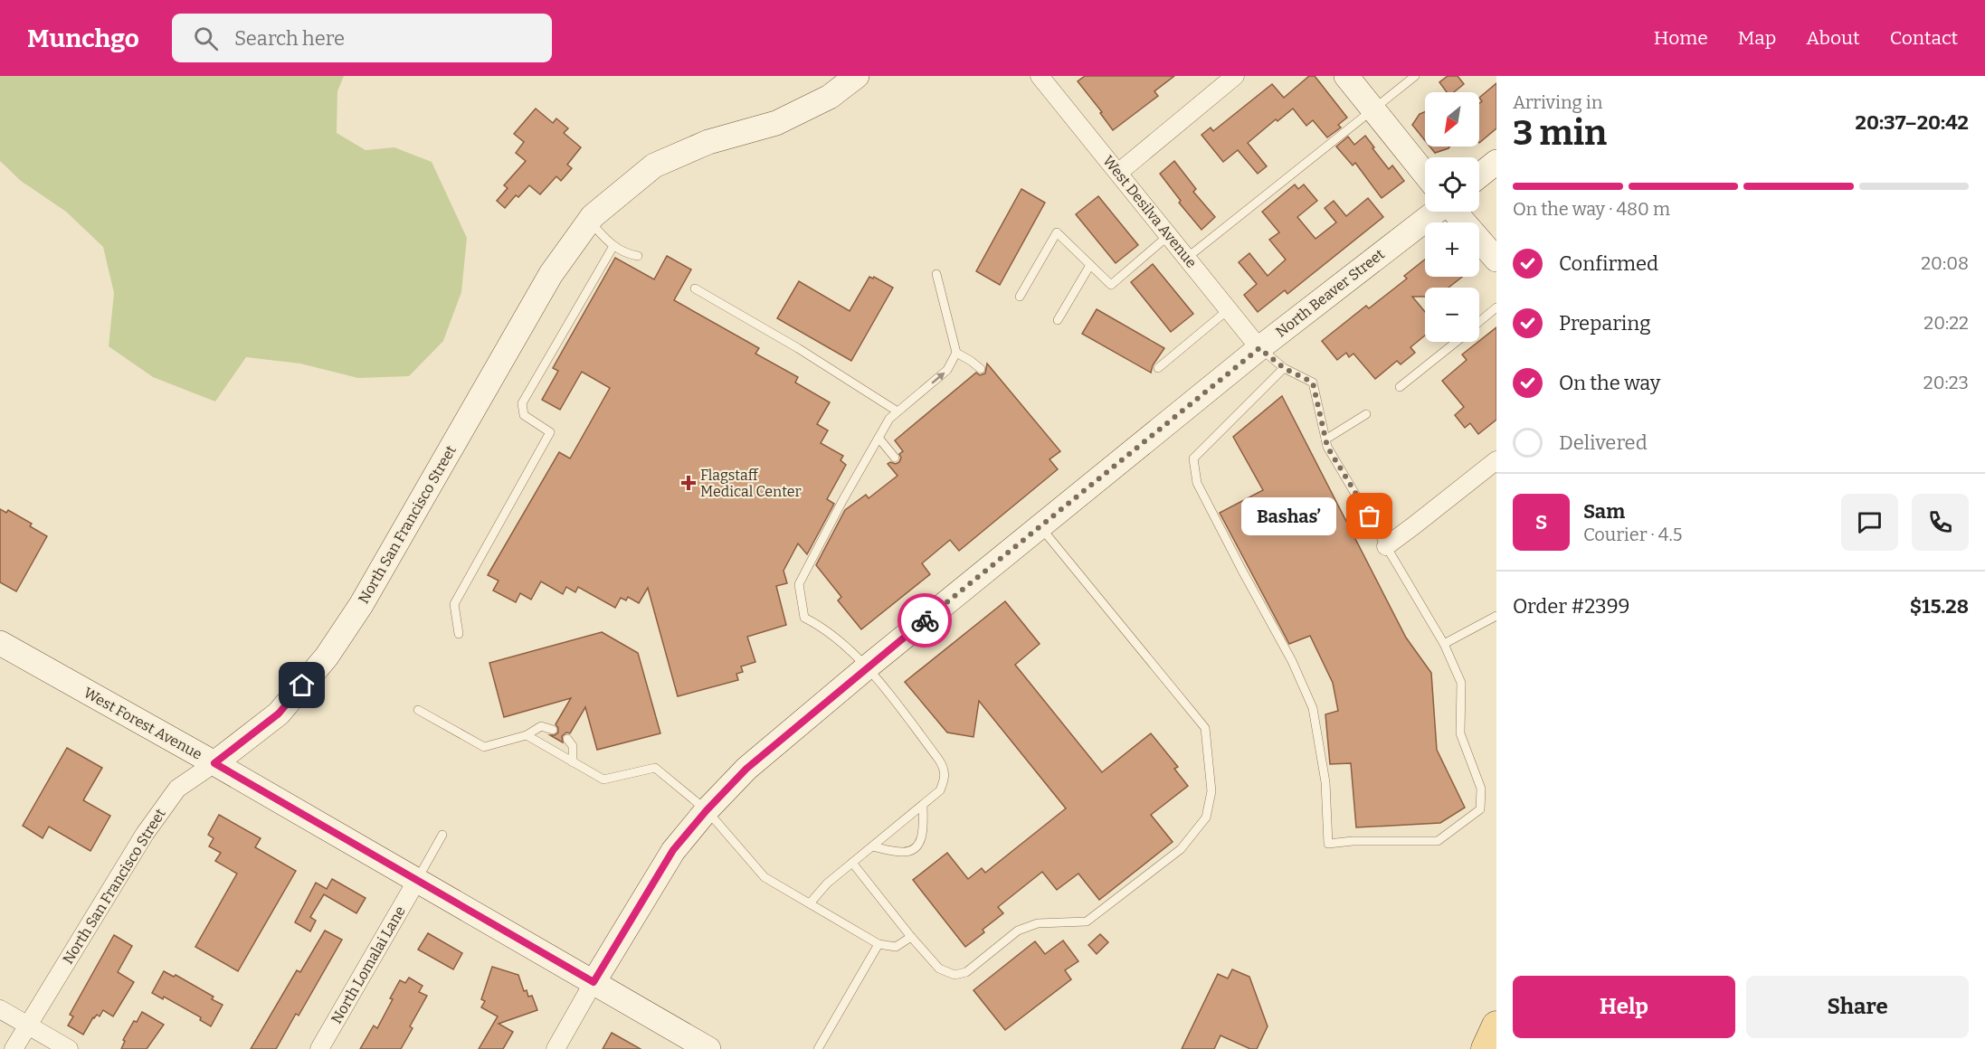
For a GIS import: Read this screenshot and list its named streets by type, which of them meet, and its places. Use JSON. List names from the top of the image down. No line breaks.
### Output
{"streets":{"street":["West Desilva Avenue","North Beaver Street","North San Francisco Street","West Forest Avenue","North Lomalai Lane"]},"crossings":[["West Desilva Avenue","North Beaver Street"],["North Beaver Street","West Forest Avenue"],["North San Francisco Street","West Forest Avenue"],["West Forest Avenue","North Lomalai Lane"]],"places":{"health":["Flagstaff Medical Center"],"other":["Bashas’"]},"north":"bottom left","page":{"header":"Munchgo","search":"Search here","nav":["Home","Map","About","Contact"],"heading":["3 min","Arriving in","20:37–20:42"],"panel":["Sam","Courier · 4.5","Order #2399","$15.28"],"map_buttons":["+","−"],"bar":"On the way · 480 m","list":[["Confirmed","20:08"],["Preparing","20:22"],["On the way","20:23"],"Delivered"],"round":"S","bubble":"Bashas’","buttons":["Help","Share"]}}
